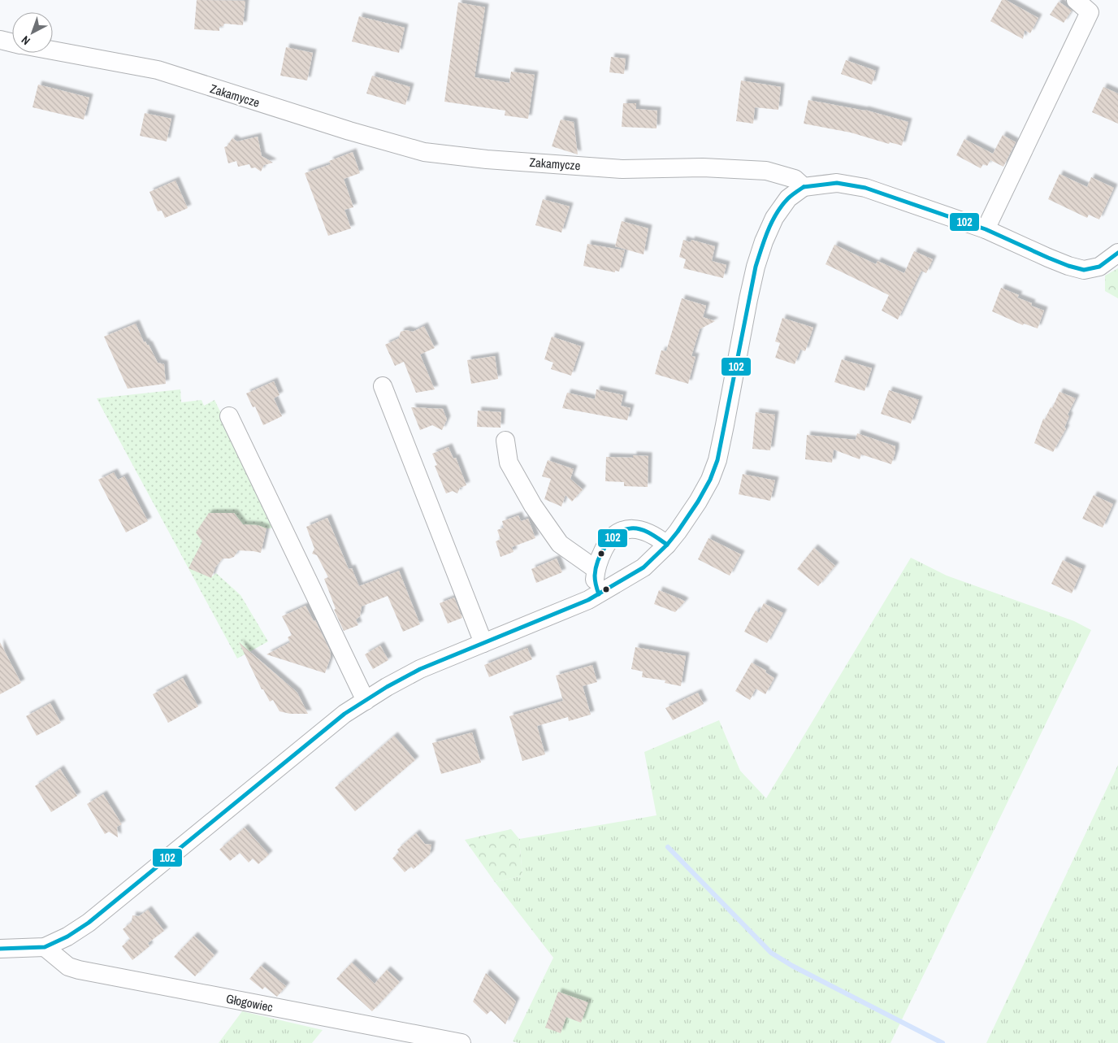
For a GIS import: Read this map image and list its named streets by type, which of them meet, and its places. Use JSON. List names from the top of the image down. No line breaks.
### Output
{"streets":{"street":["Zakamycze","Głogowiec"]},"lines":["transit line 102"],"north":"bottom left"}
